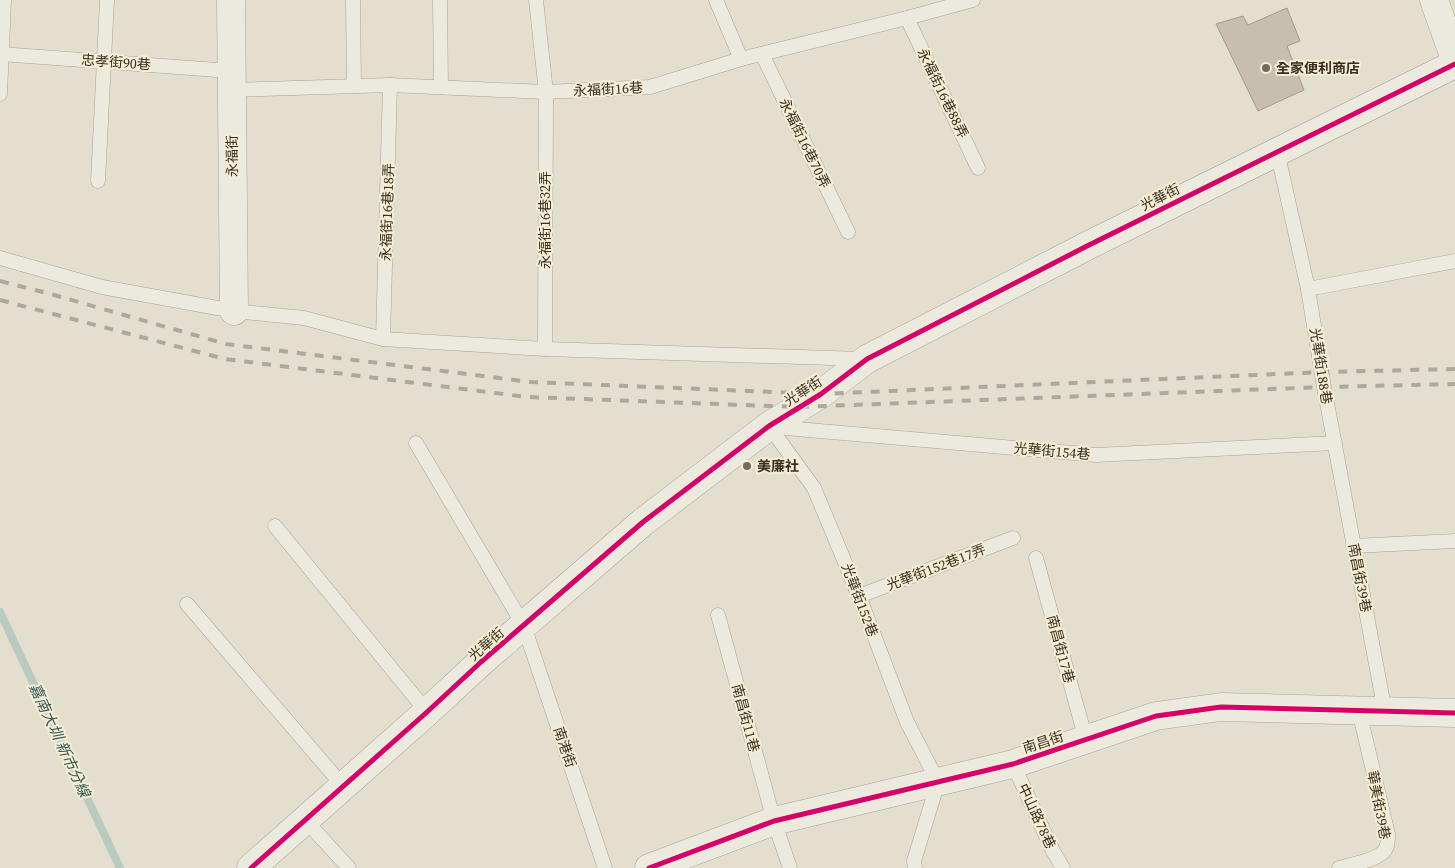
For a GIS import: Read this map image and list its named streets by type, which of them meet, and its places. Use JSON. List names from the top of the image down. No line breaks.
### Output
{"streets":{"street":["永福街","光華街","南昌街"],"lane":["忠孝街90巷","永福街16巷","永福街16巷88弄","永福街16巷70弄","永福街16巷18弄","永福街16巷32弄","光華街188巷","光華街154巷","光華街152巷17弄","南昌街39巷","光華街152巷","南昌街17巷","南昌街11巷","南港街","華美街39巷","中山路78巷"]},"crossings":[["忠孝街90巷","永福街16巷"],["忠孝街90巷","永福街"],["永福街16巷","永福街16巷88弄"],["永福街16巷","永福街16巷70弄"],["永福街16巷","永福街"],["永福街16巷","永福街16巷18弄"],["永福街16巷","永福街16巷32弄"],["光華街","光華街188巷"],["光華街","光華街154巷"],["光華街","光華街152巷"],["光華街","南港街"],["光華街188巷","光華街154巷"],["光華街188巷","南昌街39巷"],["光華街154巷","南昌街39巷"],["光華街154巷","光華街152巷"],["光華街152巷17弄","光華街152巷"],["南昌街39巷","南昌街"],["南昌街39巷","華美街39巷"],["光華街152巷","南昌街"],["南昌街17巷","南昌街"],["南昌街11巷","南昌街"],["南昌街","華美街39巷"],["南昌街","中山路78巷"]],"water":["嘉南大圳 新市分線"],"places":["全家便利商店","美廉社"]}
